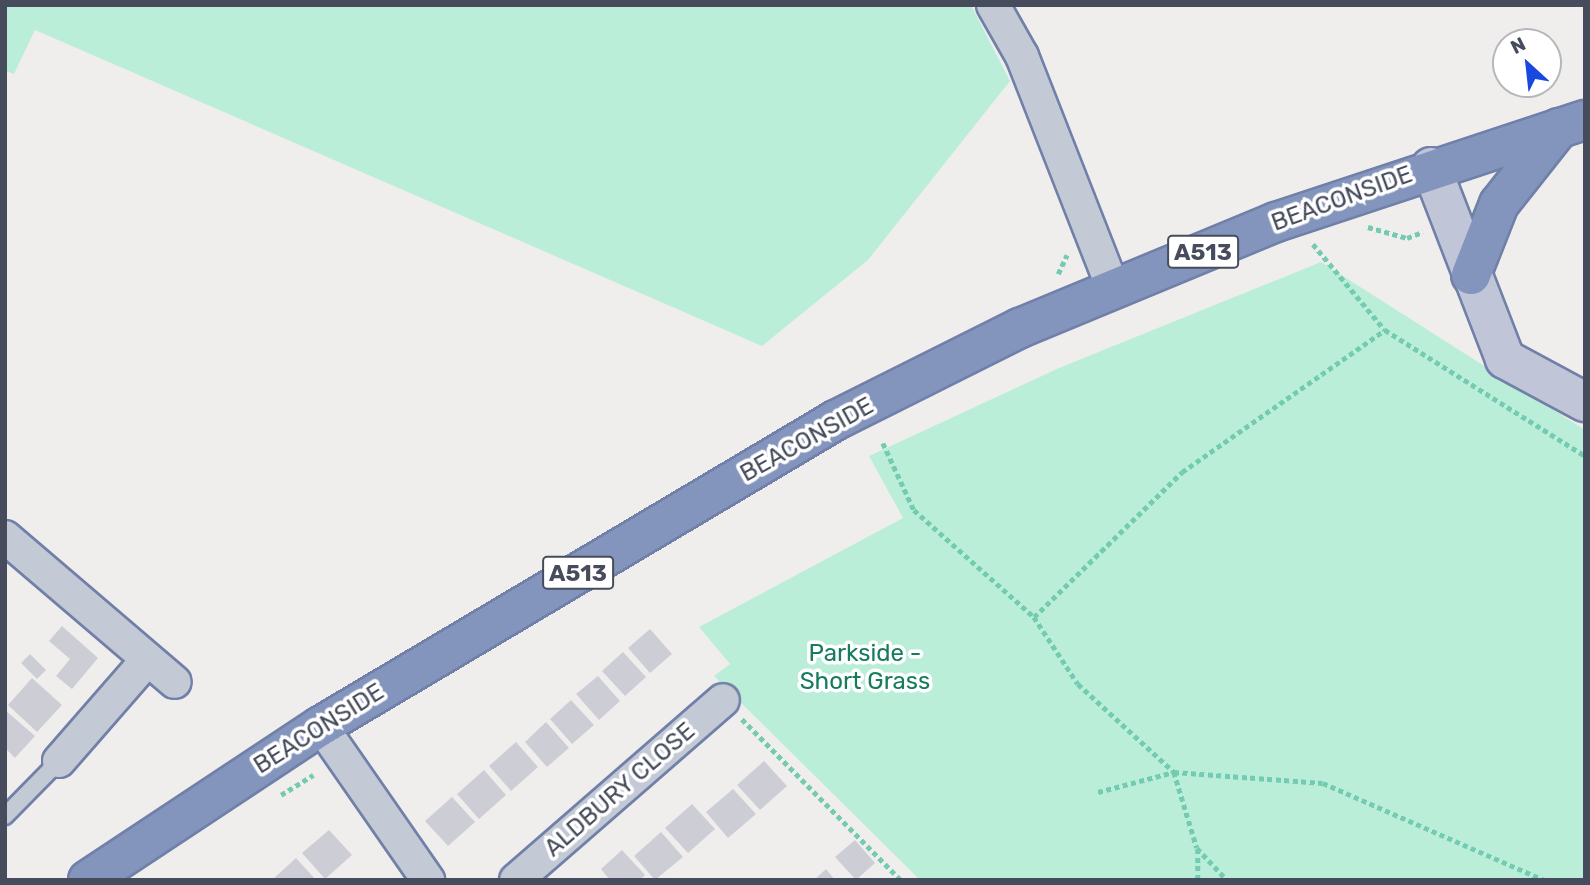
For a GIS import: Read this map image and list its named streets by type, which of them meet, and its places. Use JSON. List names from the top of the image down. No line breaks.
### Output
{"streets":{"highway":["BEACONSIDE","A513"],"street":["ALDBURY CLOSE"]},"parks":["Parkside - Short Grass"],"north":"top left"}
